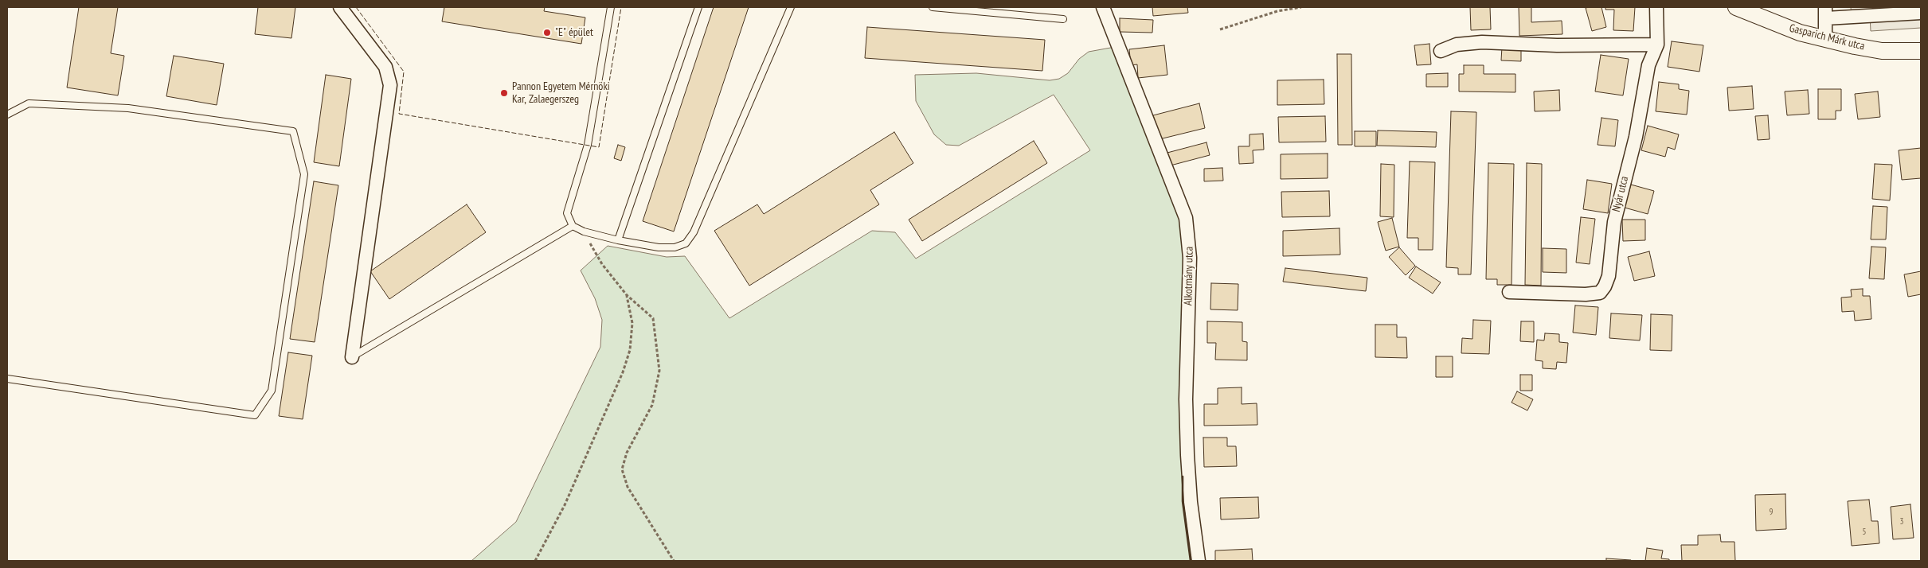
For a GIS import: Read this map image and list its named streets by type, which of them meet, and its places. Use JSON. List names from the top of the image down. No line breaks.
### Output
{"streets":{"street":["Gasparich Márk utca","Nyár utca","Alkotmány utca"]},"places":["\"E\" épület","Pannon Egyetem Mérnöki Kar, Zalaegerszeg"],"house_numbers":["9","3","5"]}
